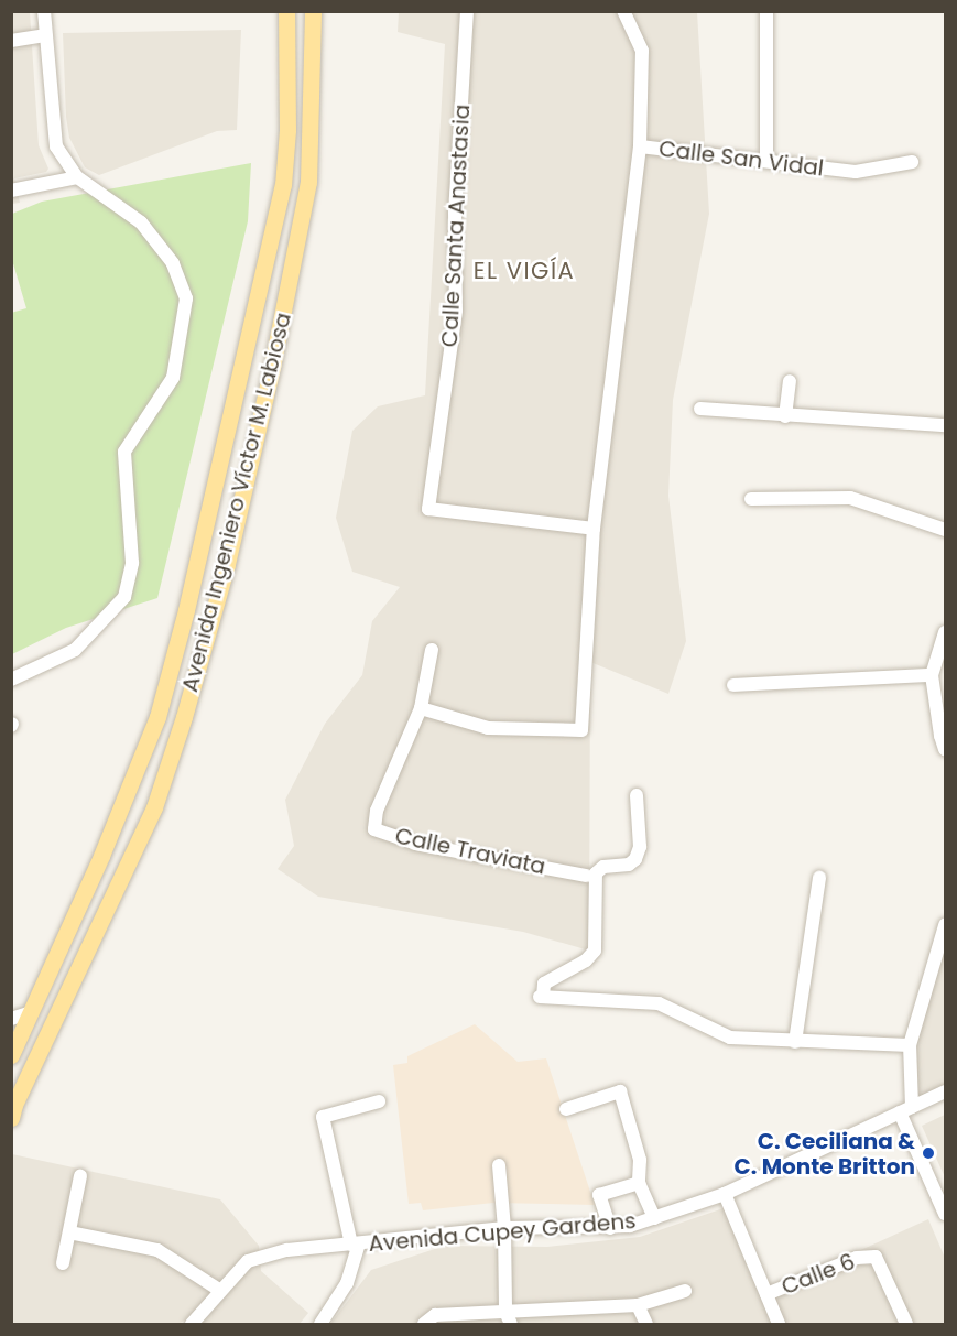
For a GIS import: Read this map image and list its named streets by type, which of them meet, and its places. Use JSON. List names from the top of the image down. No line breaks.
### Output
{"streets":{"main road":["Avenida Ingeniero Víctor M. Labiosa"],"street":["Calle San Vidal","Calle Santa Anastasia","Calle Traviata","Avenida Cupey Gardens","Calle 6"]},"districts":["EL VIGÍA"],"places":["C. Ceciliana & C. Monte Britton"]}
